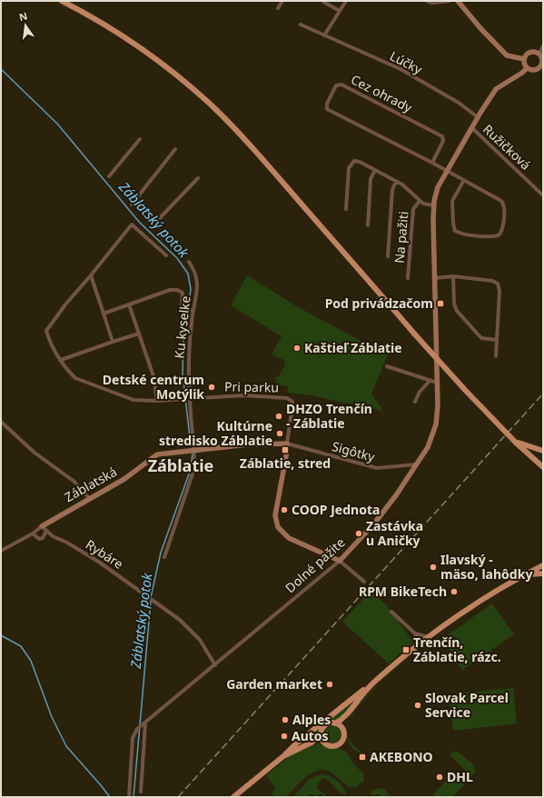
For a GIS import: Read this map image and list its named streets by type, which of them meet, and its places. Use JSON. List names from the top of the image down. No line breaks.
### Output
{"streets":{"street":["Lúčky","Cez ohrady","Ružičková","Na pažiti","Ku kyselke","Pri parku","Sigôtky","Záblatská","Rybáre","Dolné pažite"]},"crossings":[["Lúčky","Dolné pažite"],["Cez ohrady","Dolné pažite"],["Ružičková","Dolné pažite"],["Na pažiti","Dolné pažite"],["Ku kyselke","Pri parku"],["Ku kyselke","Záblatská"],["Pri parku","Sigôtky"],["Pri parku","Záblatská"],["Sigôtky","Záblatská"],["Sigôtky","Dolné pažite"],["Záblatská","Rybáre"],["Rybáre","Dolné pažite"]],"districts":["Záblatie"],"water":["Záblatský potok"],"places":{"transit":["Pod privádzačom","Záblatie, stred","Trenčín, Záblatie, rázc.","AKEBONO"],"other":["Kaštieľ Záblatie","Detské centrum Motýlik","DHZO Trenčín - Záblatie","Kultúrne stredisko Záblatie","COOP Jednota","Zastávka u Aničky","Ilavský - mäso, lahôdky","RPM BikeTech","Garden market","Slovak Parcel Service","Alples","Autos","DHL"]},"north":"top"}
